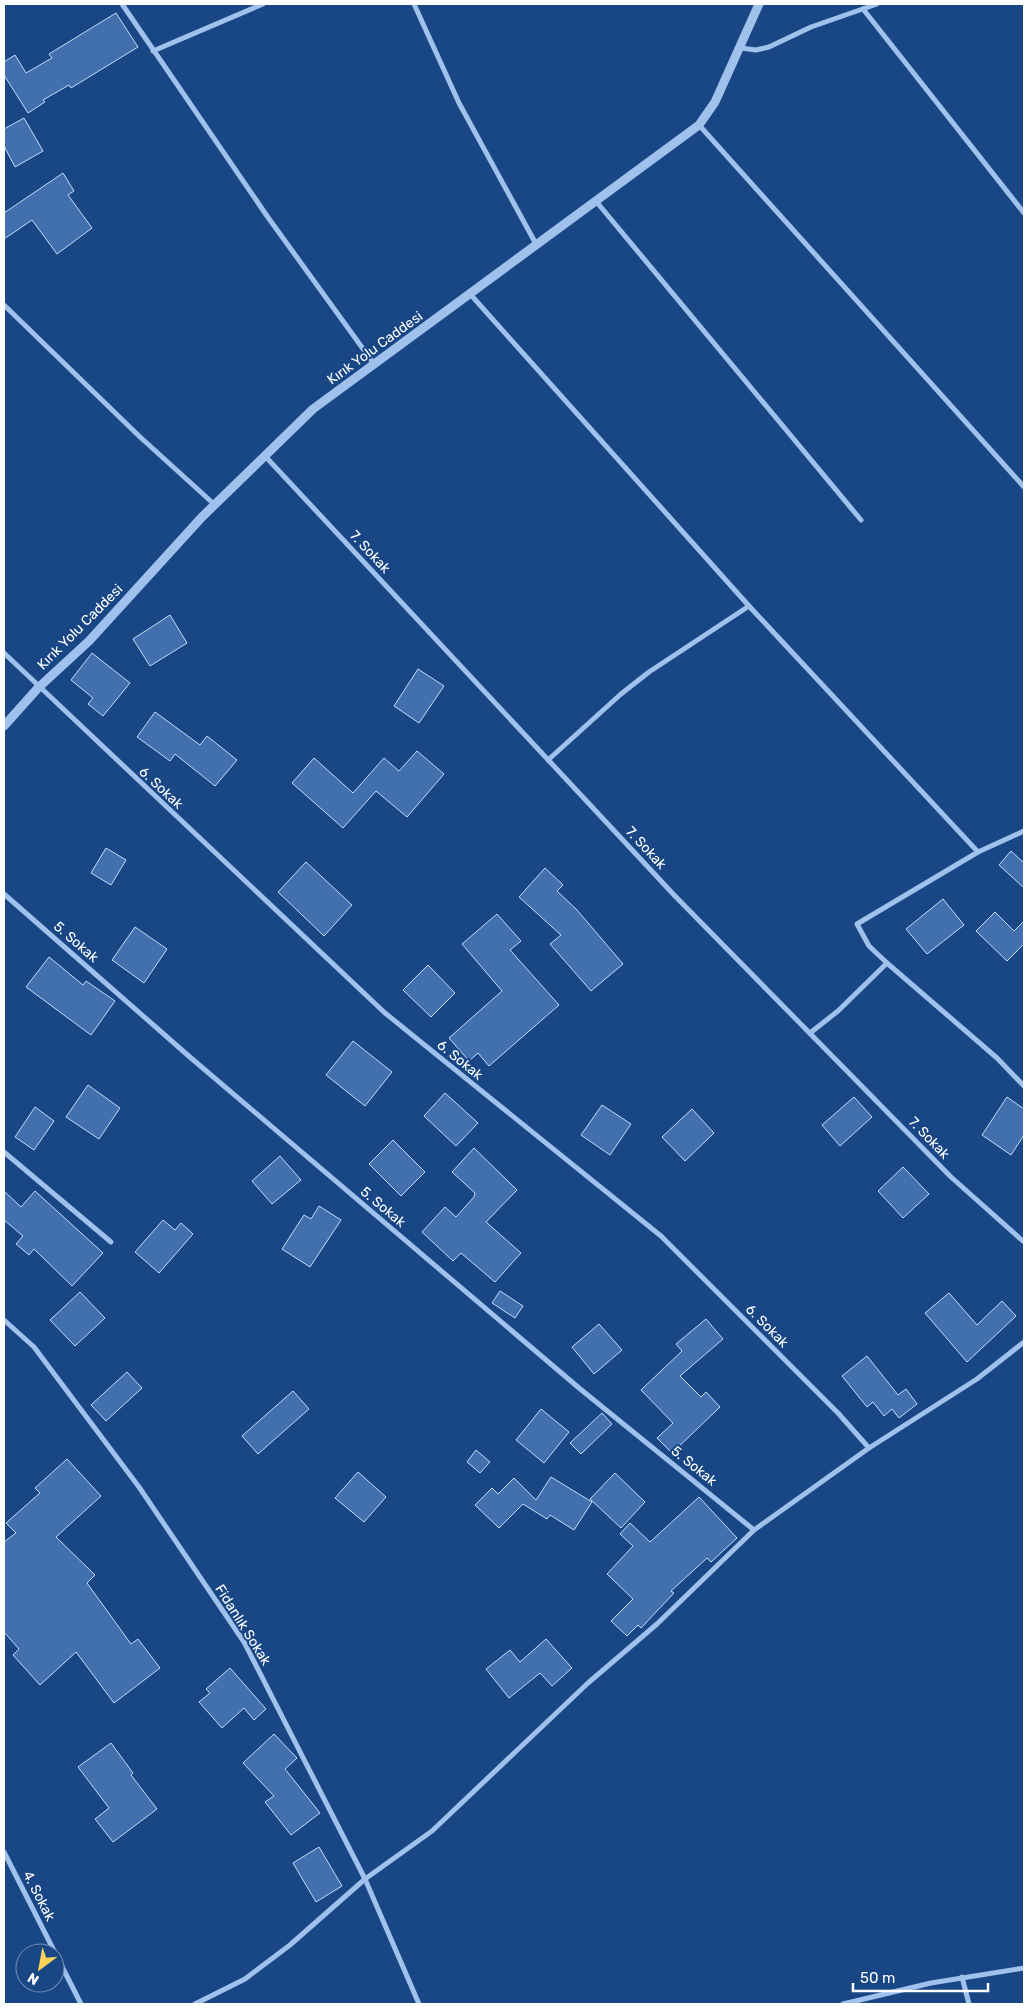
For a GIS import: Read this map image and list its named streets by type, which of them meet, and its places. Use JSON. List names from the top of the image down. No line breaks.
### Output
{"streets":{"street":["Kırık Yolu Caddesi","7. Sokak","6. Sokak","5. Sokak","Fidanlık Sokak","4. Sokak"]},"crossings":[["Kırık Yolu Caddesi","7. Sokak"],["Kırık Yolu Caddesi","6. Sokak"]],"scale_bar":"50 m","north":"bottom left"}
